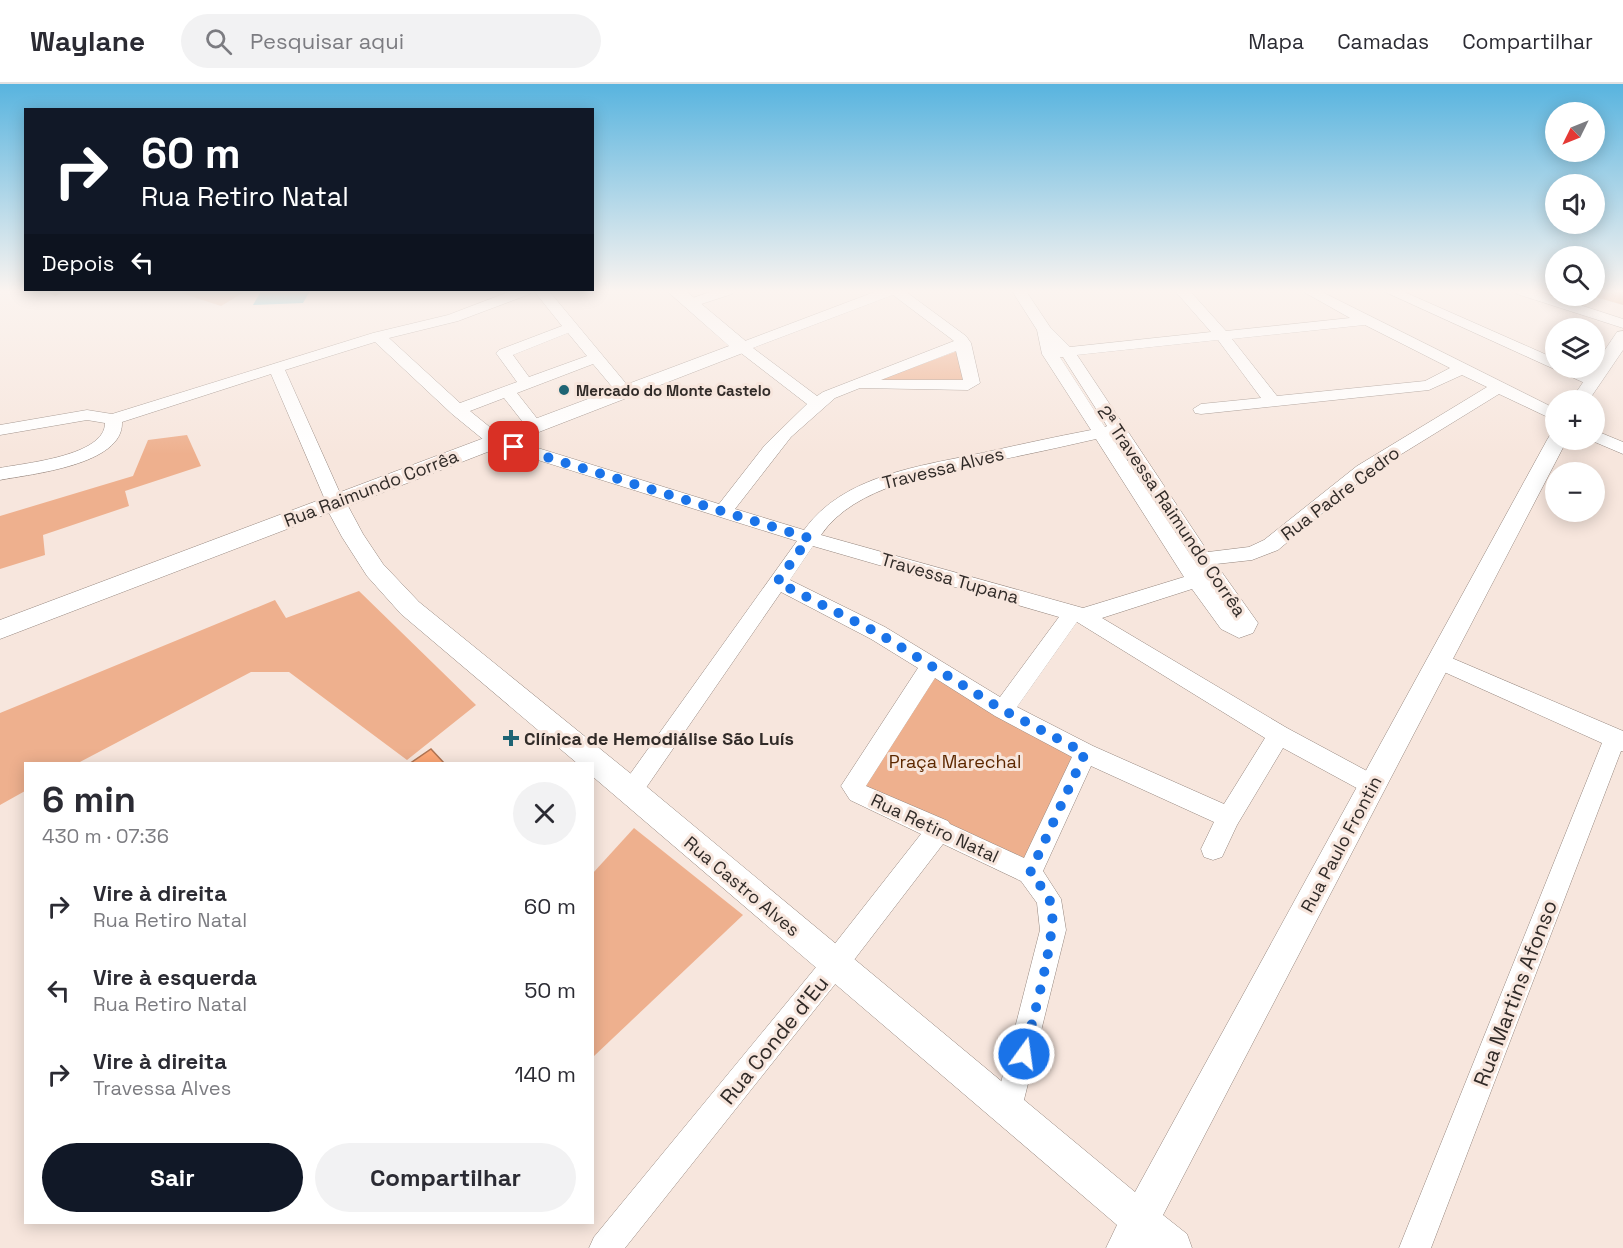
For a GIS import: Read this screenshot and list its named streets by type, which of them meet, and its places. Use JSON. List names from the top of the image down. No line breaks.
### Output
{"streets":{"street":["Travessa Alves","Rua Raimundo Corrêa","Rua Padre Cedro","2ª Travessa Raimundo Corrêa","Travessa Tupana","Rua Retiro Natal","Rua Paulo Frontin","Rua Castro Alves","Rua Martins Afonso","Rua Conde d'Eu"]},"crossings":[["Travessa Alves","2ª Travessa Raimundo Corrêa"],["Travessa Alves","Travessa Tupana"],["Travessa Alves","Rua Castro Alves"],["Rua Raimundo Corrêa","Travessa Tupana"],["Rua Raimundo Corrêa","Rua Castro Alves"],["Rua Padre Cedro","2ª Travessa Raimundo Corrêa"],["Travessa Tupana","Rua Paulo Frontin"],["Rua Retiro Natal","Rua Conde d'Eu"],["Rua Paulo Frontin","Rua Castro Alves"],["Rua Castro Alves","Rua Conde d'Eu"]],"parks":["Praça Marechal"],"places":{"other":["Mercado do Monte Castelo"],"health":["Clínica de Hemodiálise São Luís"]},"north":"bottom left","page":{"header":"Waylane","search":"Pesquisar aqui","nav":["Mapa","Camadas","Compartilhar"],"map_buttons":["+","−"],"turn":["60 m","Rua Retiro Natal"],"then":"Depois","heading":["6 min","430 m · 07:36"],"list":[{"name":"Vire à direita","note":"Rua Retiro Natal","value":"60 m"},{"name":"Vire à esquerda","note":"Rua Retiro Natal","value":"50 m"},{"name":"Vire à direita","note":"Travessa Alves","value":"140 m"}],"buttons":["Sair","Compartilhar"]}}
